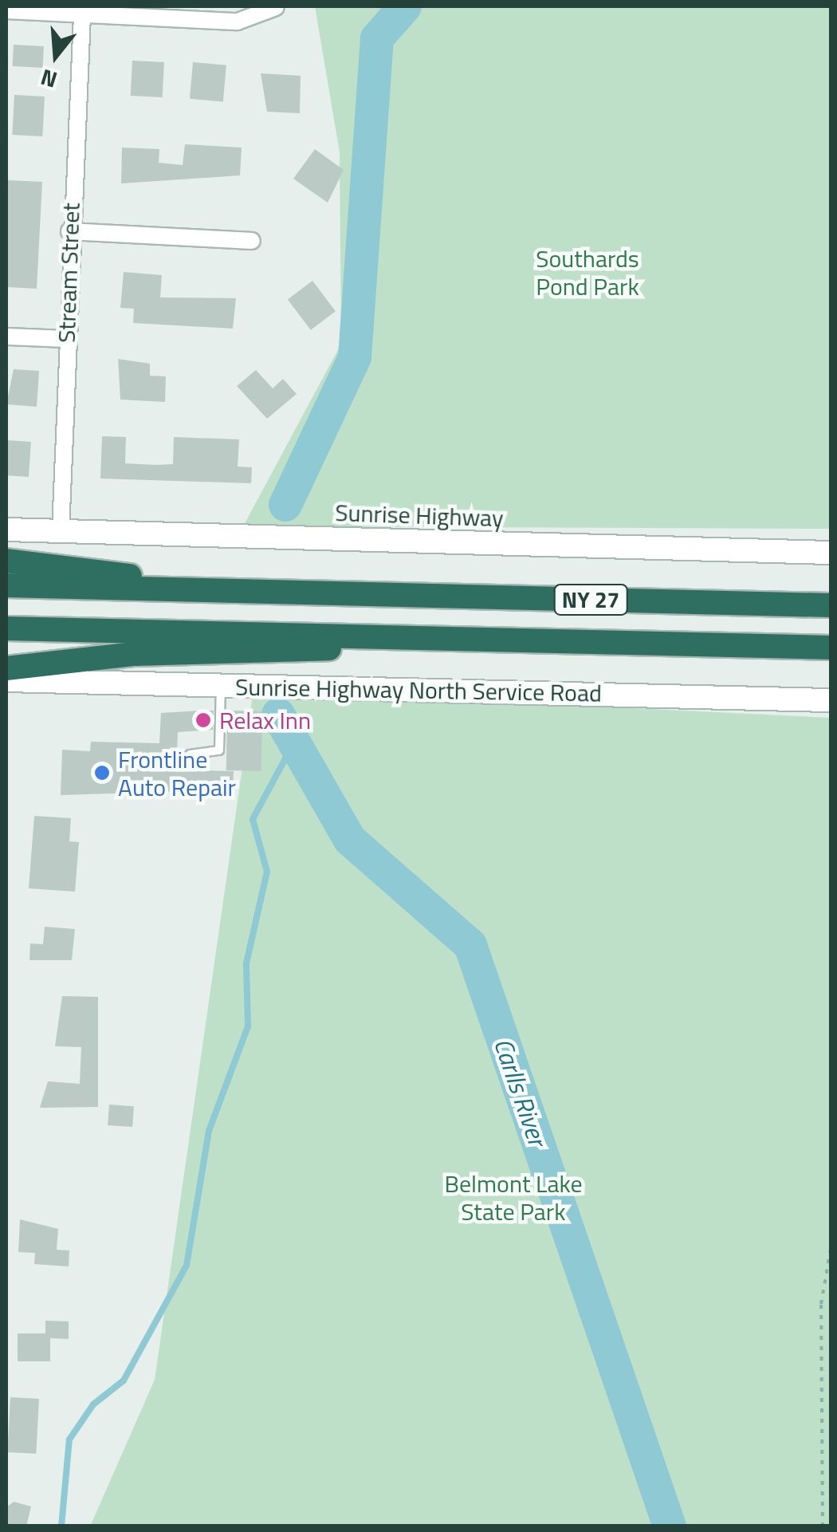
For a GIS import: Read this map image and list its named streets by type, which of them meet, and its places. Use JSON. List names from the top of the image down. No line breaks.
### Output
{"streets":{"highway":["NY 27"],"main road":["Sunrise Highway","Sunrise Highway North Service Road"],"street":["Stream Street"]},"crossings":[["Stream Street","Sunrise Highway"]],"water":["Carlls River"],"parks":["Southards Pond Park","Belmont Lake State Park"],"places":["Relax Inn","Frontline Auto Repair"],"north":"bottom"}
